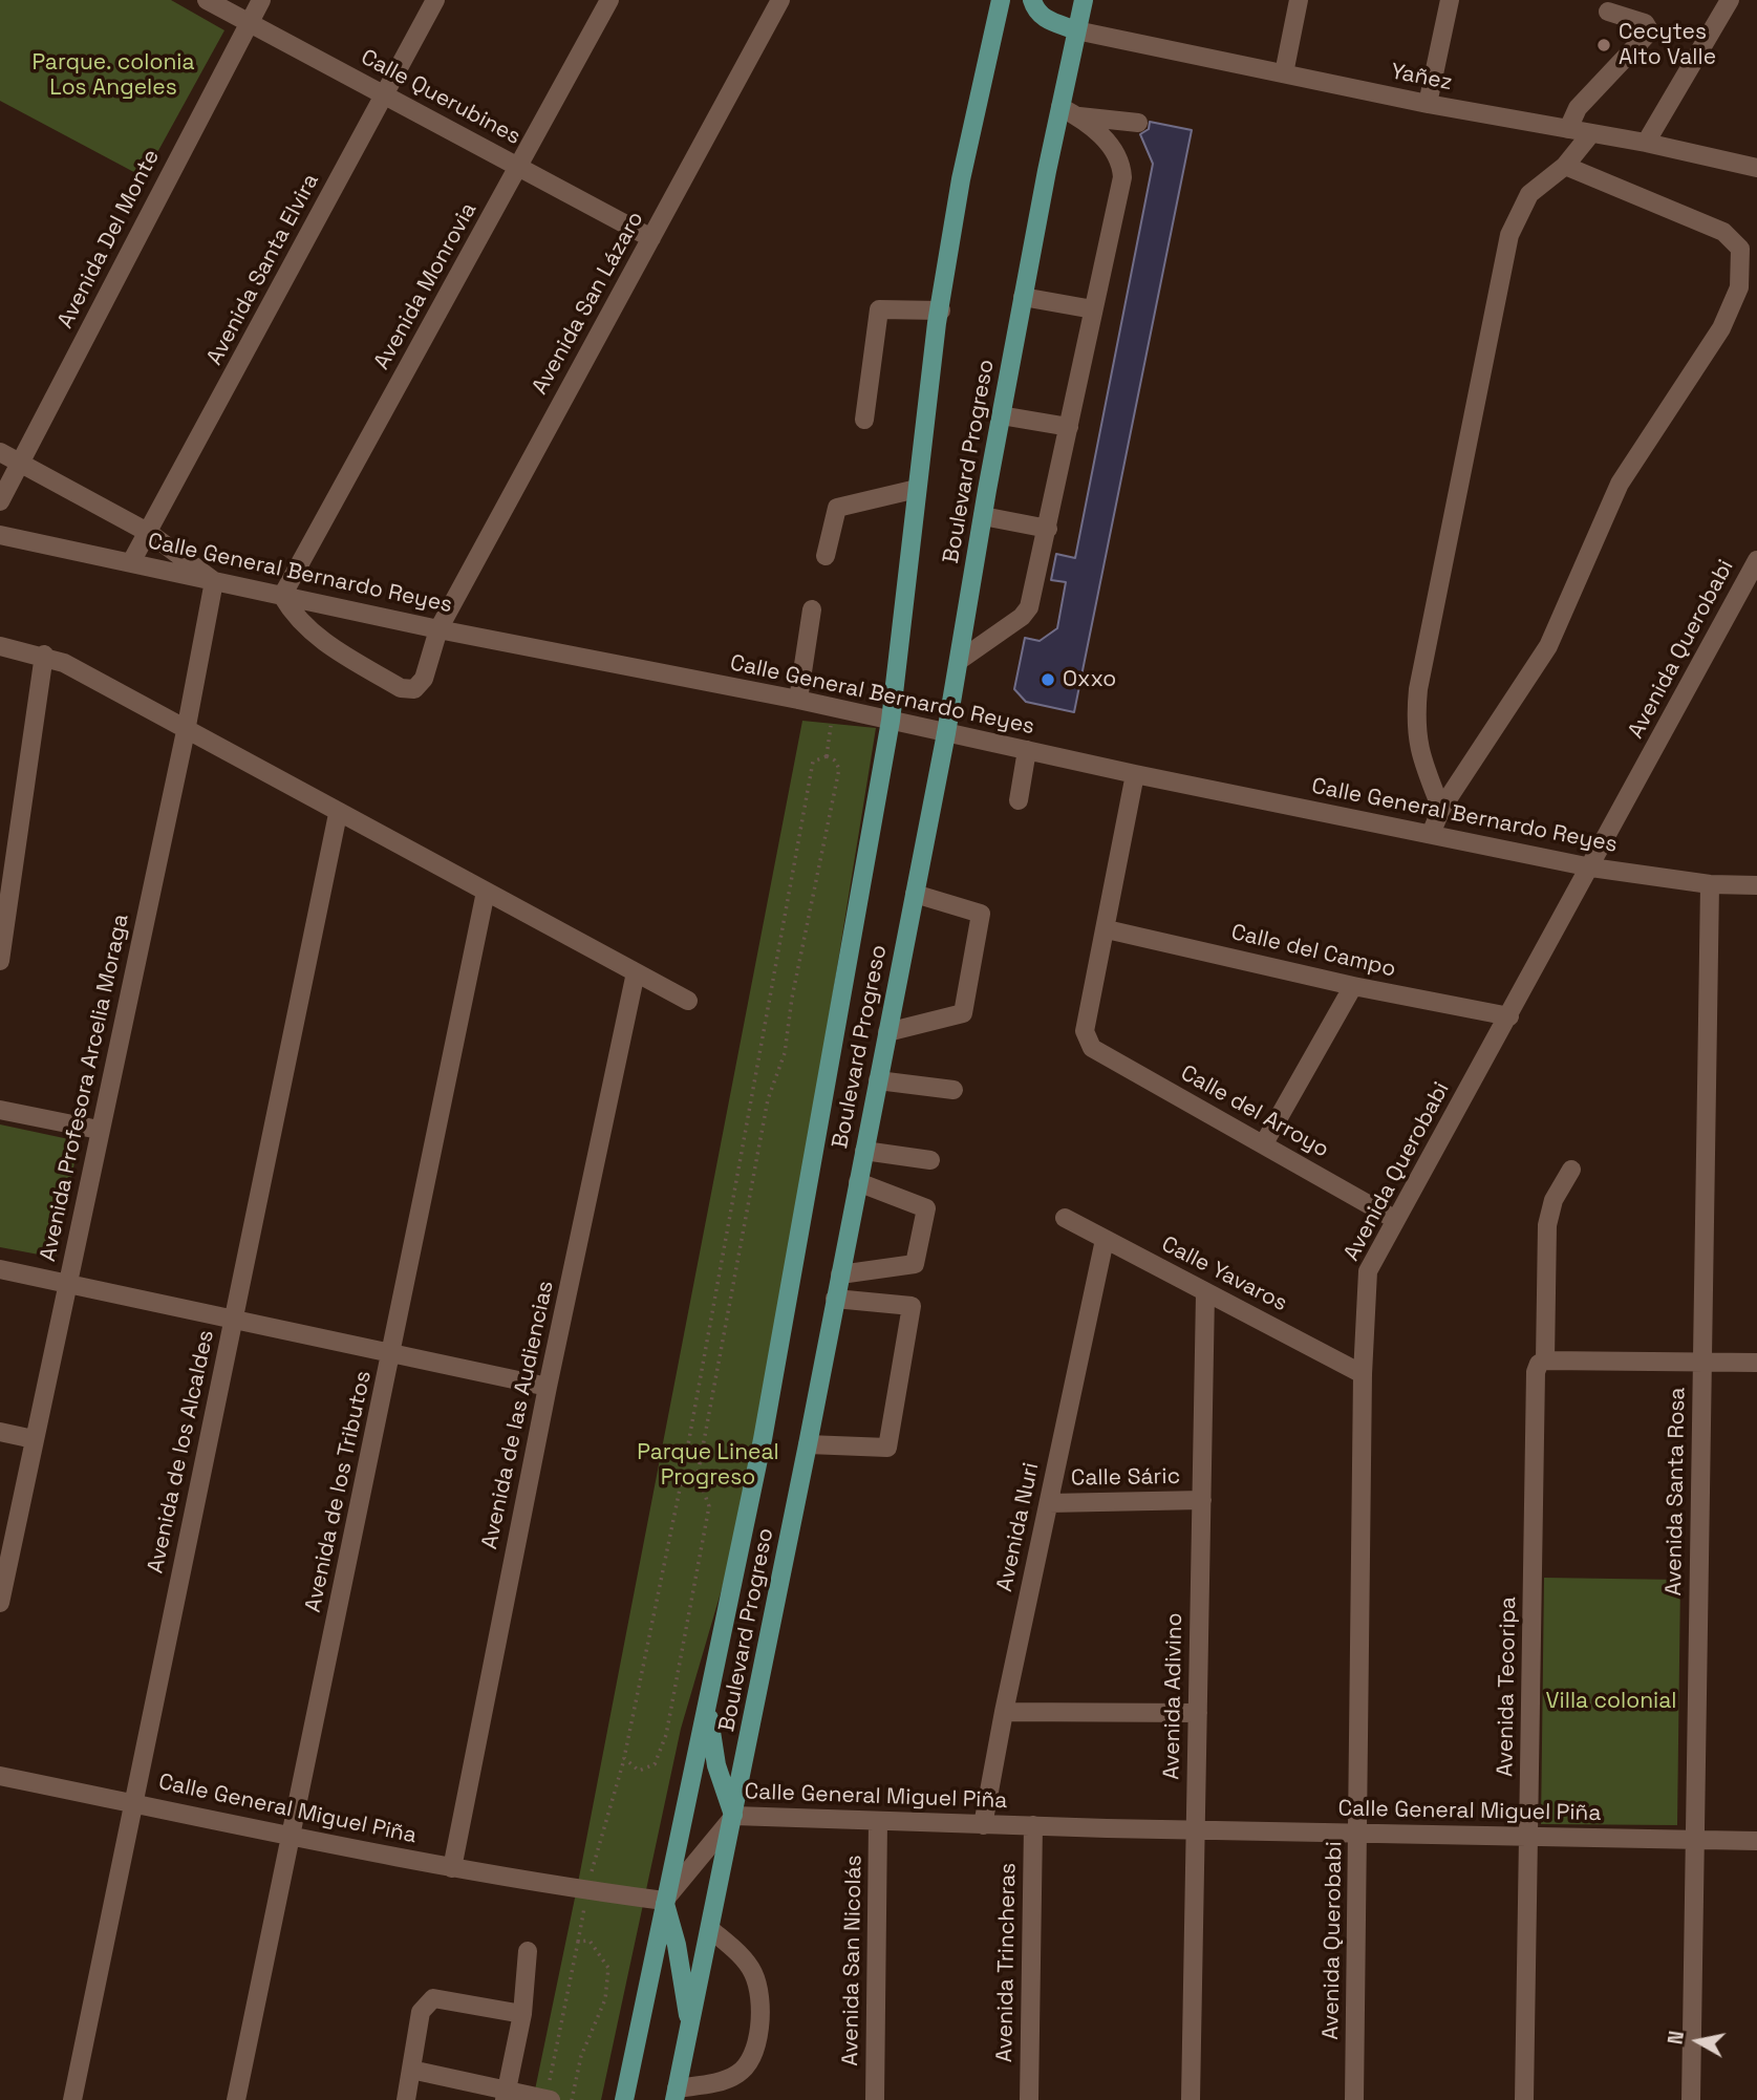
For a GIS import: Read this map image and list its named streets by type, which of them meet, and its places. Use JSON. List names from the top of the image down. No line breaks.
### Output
{"streets":{"main road":["Boulevard Progreso"],"street":["Yañez","Calle Querubines","Avenida Del Monte","Avenida Santa Elvira","Avenida Monrovia","Avenida San Lázaro","Calle General Bernardo Reyes","Avenida Querobabi","Calle del Campo","Avenida Profesora Arcelia Moraga","Calle del Arroyo","Calle Yavaros","Avenida de las Audiencias","Avenida de los Alcaldes","Calle Sáric","Avenida de los Tributos","Avenida Santa Rosa","Avenida Nuri","Avenida Tecoripa","Avenida Adivino","Calle General Miguel Piña","Avenida San Nicolás","Avenida Trincheras"]},"crossings":[["Yañez","Boulevard Progreso"],["Calle Querubines","Avenida Del Monte"],["Calle Querubines","Avenida Santa Elvira"],["Calle Querubines","Avenida Monrovia"],["Calle Querubines","Avenida San Lázaro"],["Avenida Santa Elvira","Calle General Bernardo Reyes"],["Avenida Monrovia","Avenida San Lázaro"],["Avenida Monrovia","Calle General Bernardo Reyes"],["Avenida San Lázaro","Calle General Bernardo Reyes"],["Boulevard Progreso","Calle General Bernardo Reyes"],["Boulevard Progreso","Calle General Miguel Piña"],["Calle General Bernardo Reyes","Avenida Querobabi"],["Calle General Bernardo Reyes","Avenida Profesora Arcelia Moraga"],["Calle General Bernardo Reyes","Avenida Santa Rosa"],["Avenida Querobabi","Calle del Campo"],["Avenida Querobabi","Calle del Arroyo"],["Avenida Querobabi","Calle Yavaros"],["Avenida Querobabi","Calle General Miguel Piña"],["Calle del Campo","Calle del Arroyo"],["Calle Yavaros","Avenida Nuri"],["Calle Yavaros","Avenida Adivino"],["Avenida de las Audiencias","Calle General Miguel Piña"],["Avenida de los Alcaldes","Calle General Miguel Piña"],["Calle Sáric","Avenida Nuri"],["Calle Sáric","Avenida Adivino"],["Avenida de los Tributos","Calle General Miguel Piña"],["Avenida Santa Rosa","Calle General Miguel Piña"],["Avenida Nuri","Calle General Miguel Piña"],["Avenida Tecoripa","Calle General Miguel Piña"],["Avenida Adivino","Calle General Miguel Piña"],["Calle General Miguel Piña","Avenida San Nicolás"],["Calle General Miguel Piña","Avenida Trincheras"]],"parks":["Parque. colonia Los Angeles","Parque Lineal Progreso","Villa colonial"],"places":["Cecytes Alto Valle","Oxxo"],"north":"left"}
